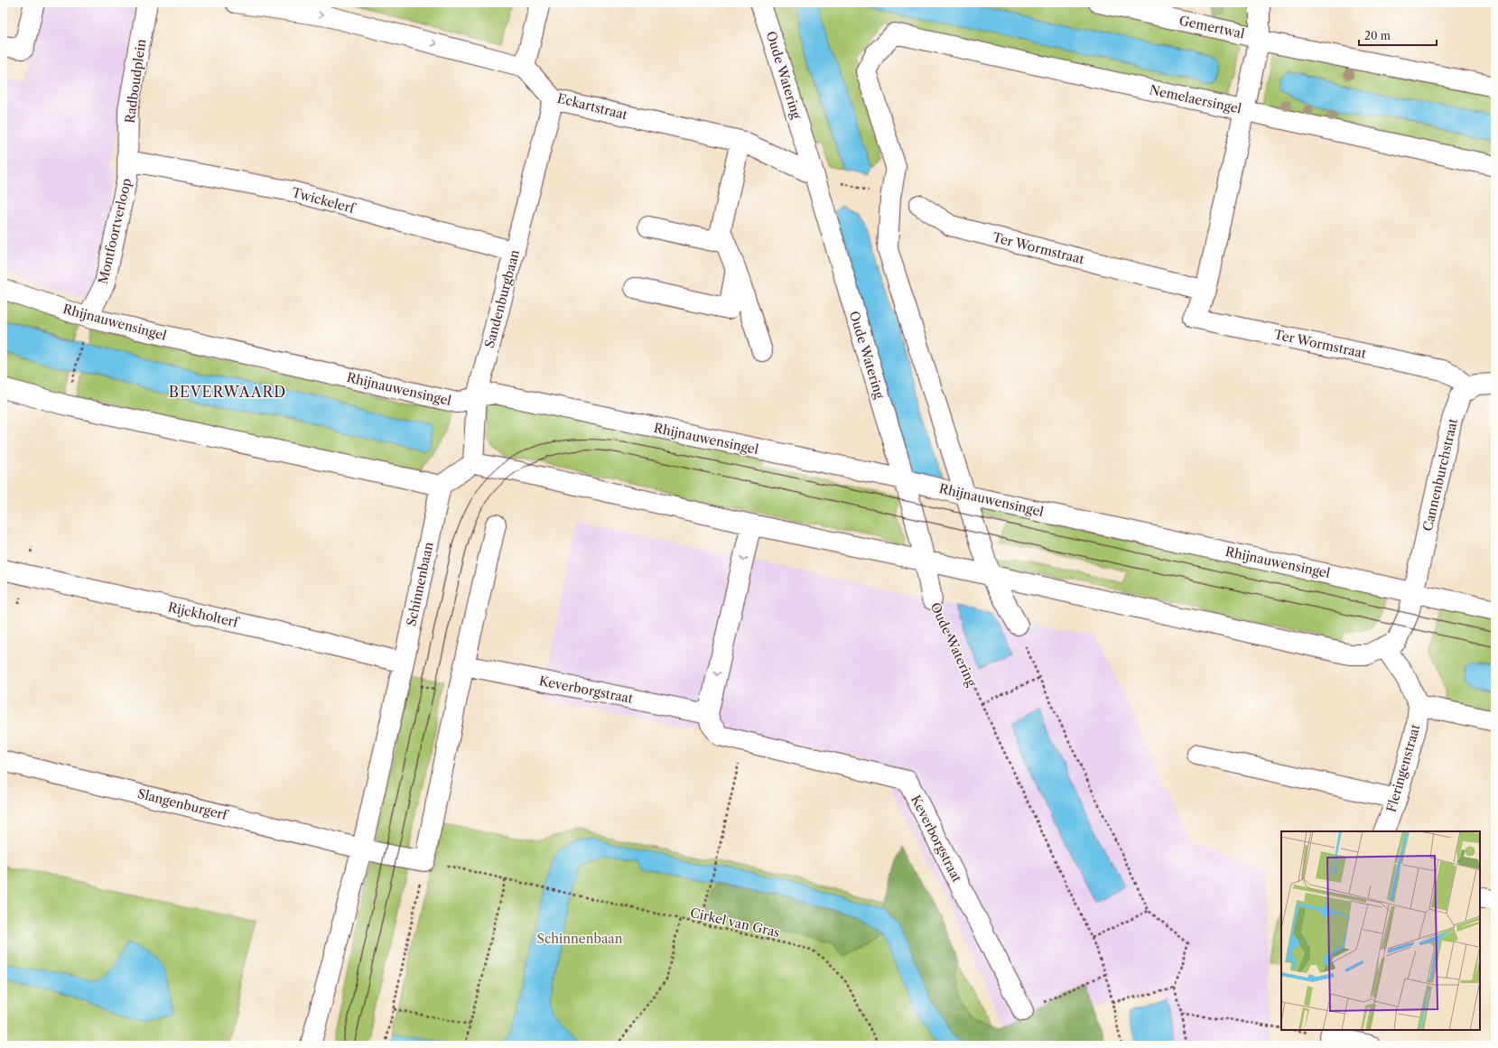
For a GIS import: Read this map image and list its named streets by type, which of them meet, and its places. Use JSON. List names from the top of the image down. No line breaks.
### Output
{"streets":{"street":["Gemertwal","Oude Watering","Radboudplein","Nemelaersingel","Eckartstraat","Twickelerf","Montfoortverloop","Ter Wormstraat","Sandenburgbaan","Rhijnauwensingel","Cannenburchstraat","Schinnenbaan","Rijckholterf","Keverborgstraat","Fleringenstraat","Slangenburgerf"],"path":["Cirkel van Gras"]},"crossings":[["Gemertwal","Ter Wormstraat"],["Oude Watering","Eckartstraat"],["Oude Watering","Rhijnauwensingel"],["Radboudplein","Twickelerf"],["Radboudplein","Montfoortverloop"],["Nemelaersingel","Ter Wormstraat"],["Eckartstraat","Sandenburgbaan"],["Twickelerf","Montfoortverloop"],["Twickelerf","Sandenburgbaan"],["Montfoortverloop","Rhijnauwensingel"],["Ter Wormstraat","Cannenburchstraat"],["Sandenburgbaan","Rhijnauwensingel"],["Rhijnauwensingel","Cannenburchstraat"],["Schinnenbaan","Rijckholterf"],["Schinnenbaan","Slangenburgerf"]],"districts":["BEVERWAARD"],"parks":["Schinnenbaan"],"scale_bar":"20 m"}
